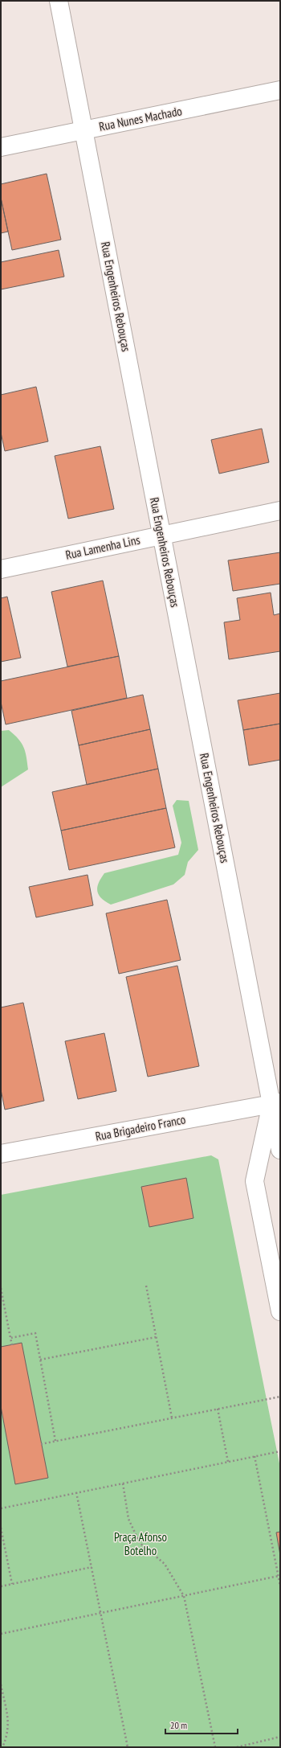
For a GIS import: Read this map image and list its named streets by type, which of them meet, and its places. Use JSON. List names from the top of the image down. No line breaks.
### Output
{"streets":{"main road":["Rua Nunes Machado","Rua Engenheiros Rebouças","Rua Lamenha Lins","Rua Brigadeiro Franco"]},"crossings":[["Rua Nunes Machado","Rua Engenheiros Rebouças"],["Rua Engenheiros Rebouças","Rua Lamenha Lins"],["Rua Engenheiros Rebouças","Rua Brigadeiro Franco"]],"parks":["Praça Afonso Botelho"],"scale_bar":"20 m"}
